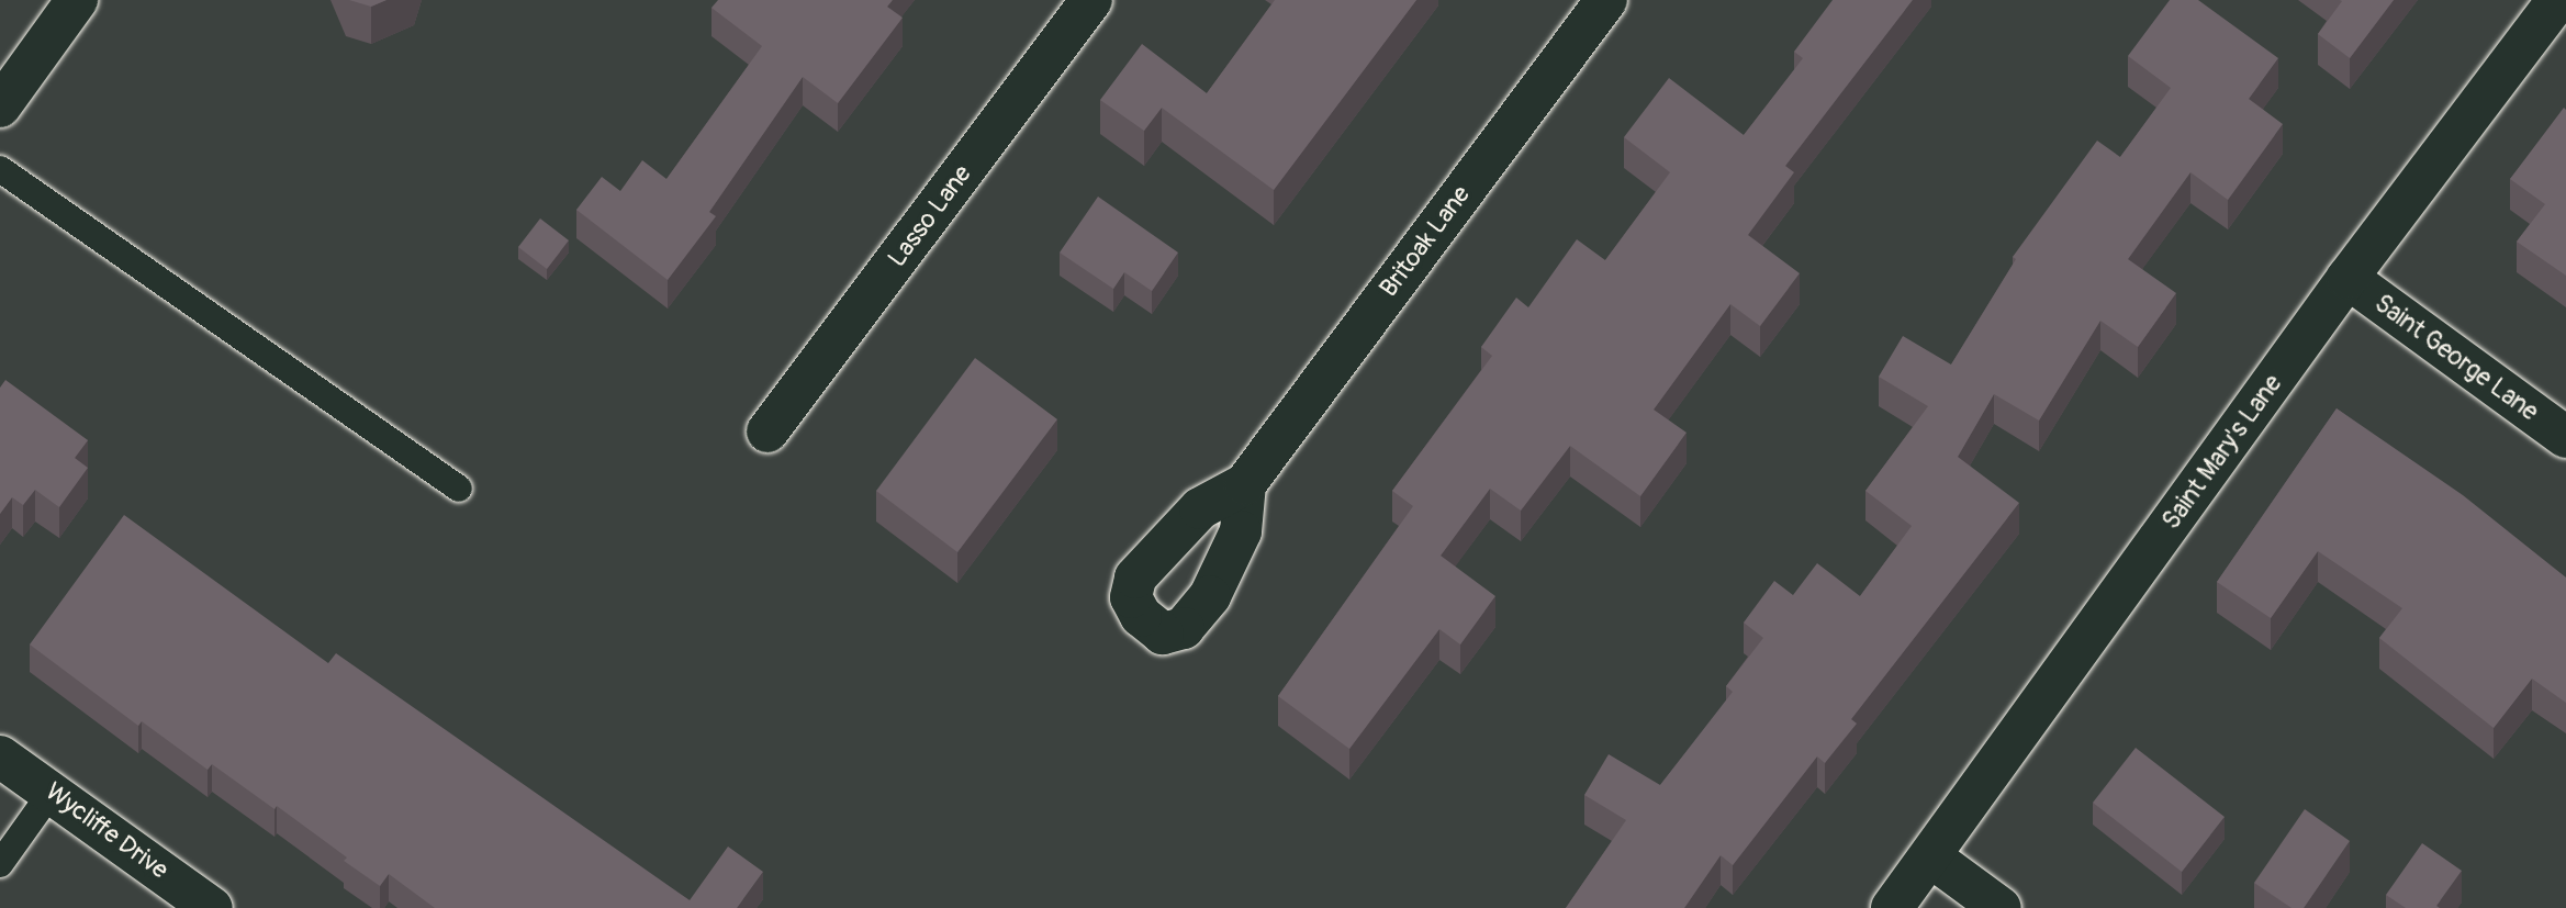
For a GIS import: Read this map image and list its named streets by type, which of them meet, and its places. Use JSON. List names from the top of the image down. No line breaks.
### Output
{"streets":{"street":["Lasso Lane","Britoak Lane","Saint George Lane","Saint Mary's Lane","Wycliffe Drive"]},"crossings":[["Saint George Lane","Saint Mary's Lane"]]}
